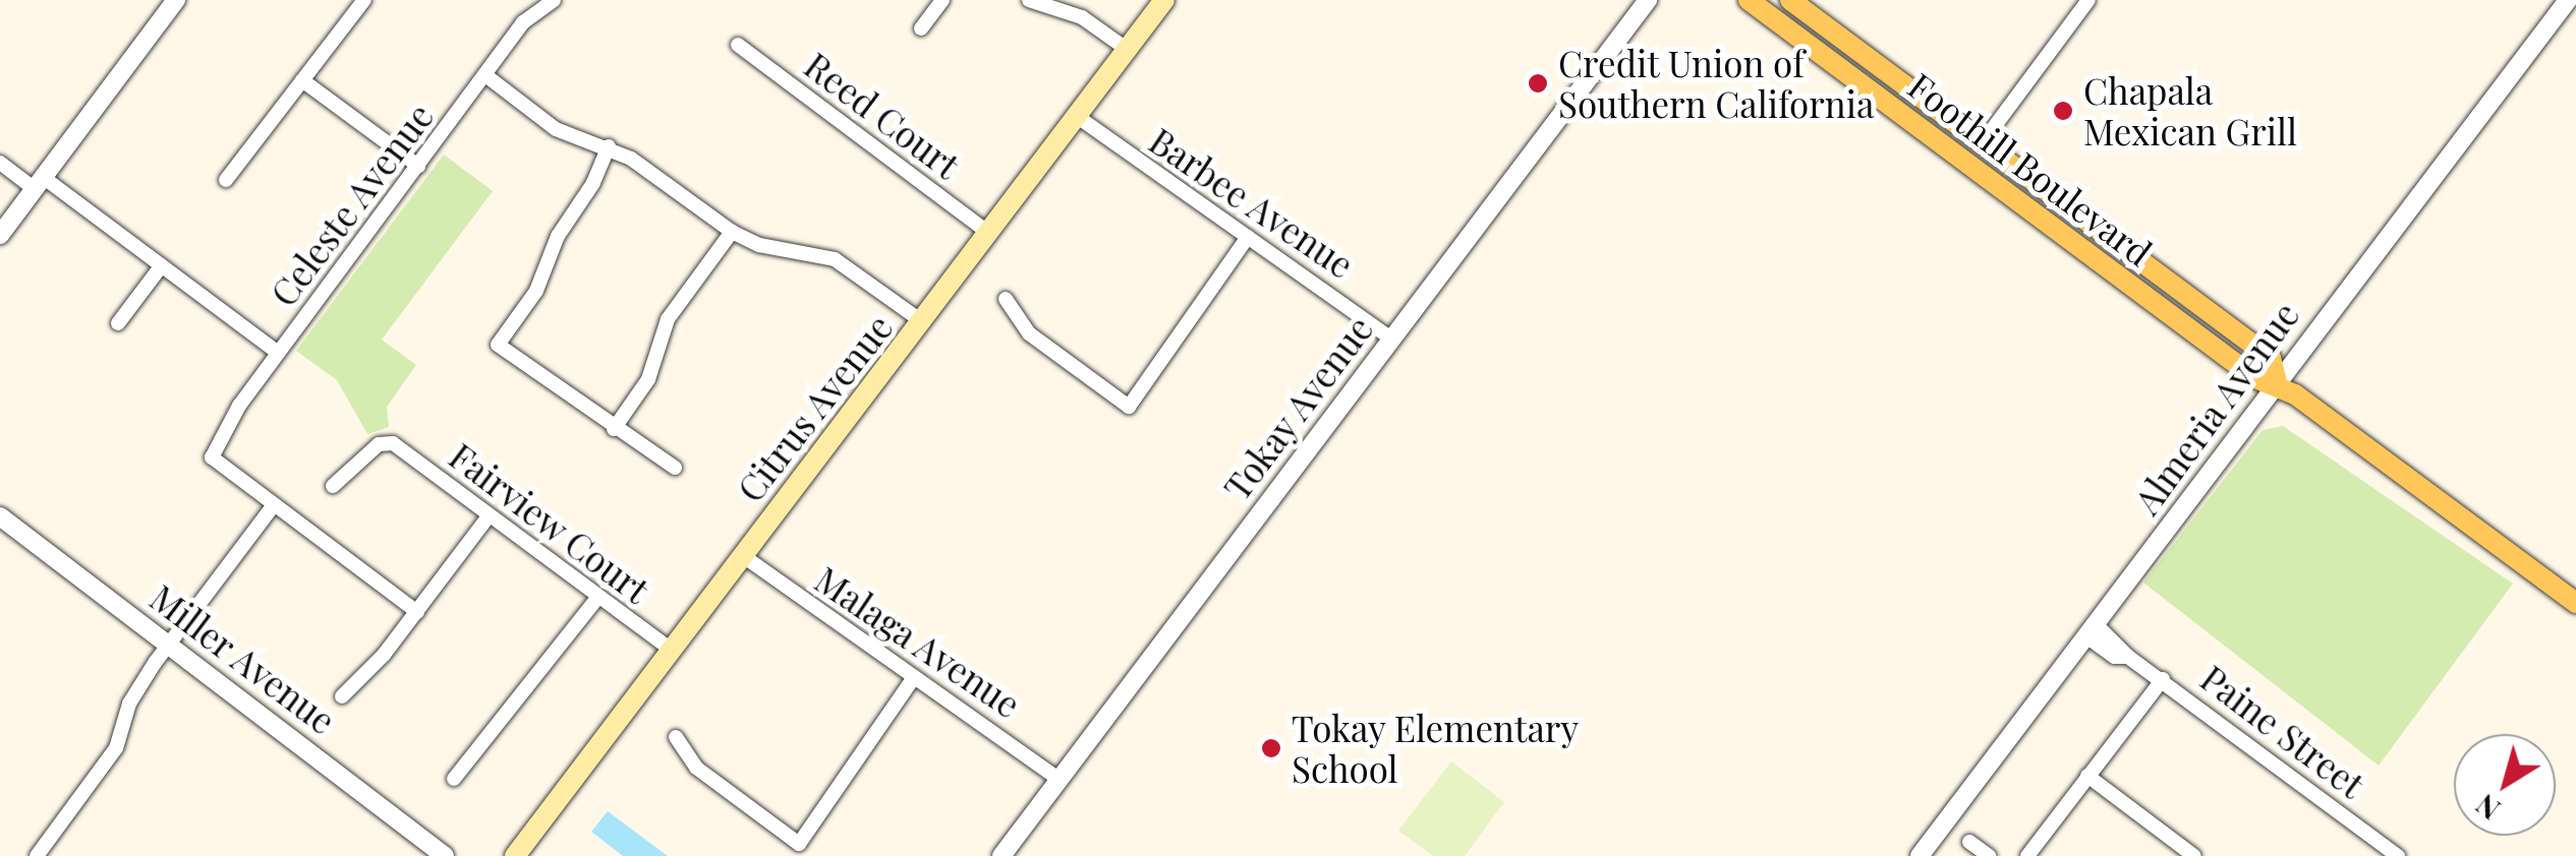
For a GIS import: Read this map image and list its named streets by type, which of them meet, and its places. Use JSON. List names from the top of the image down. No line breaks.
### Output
{"streets":{"main road":["Foothill Boulevard","Citrus Avenue"],"street":["Reed Court","Barbee Avenue","Celeste Avenue","Tokay Avenue","Almeria Avenue","Fairview Court","Malaga Avenue","Miller Avenue","Paine Street"]},"crossings":[["Reed Court","Citrus Avenue"],["Foothill Boulevard","Almeria Avenue"],["Barbee Avenue","Citrus Avenue"],["Barbee Avenue","Tokay Avenue"],["Citrus Avenue","Fairview Court"],["Citrus Avenue","Malaga Avenue"],["Tokay Avenue","Malaga Avenue"],["Almeria Avenue","Paine Street"]],"places":["Credit Union of Southern California","Chapala Mexican Grill","Tokay Elementary School"],"north":"bottom left"}
